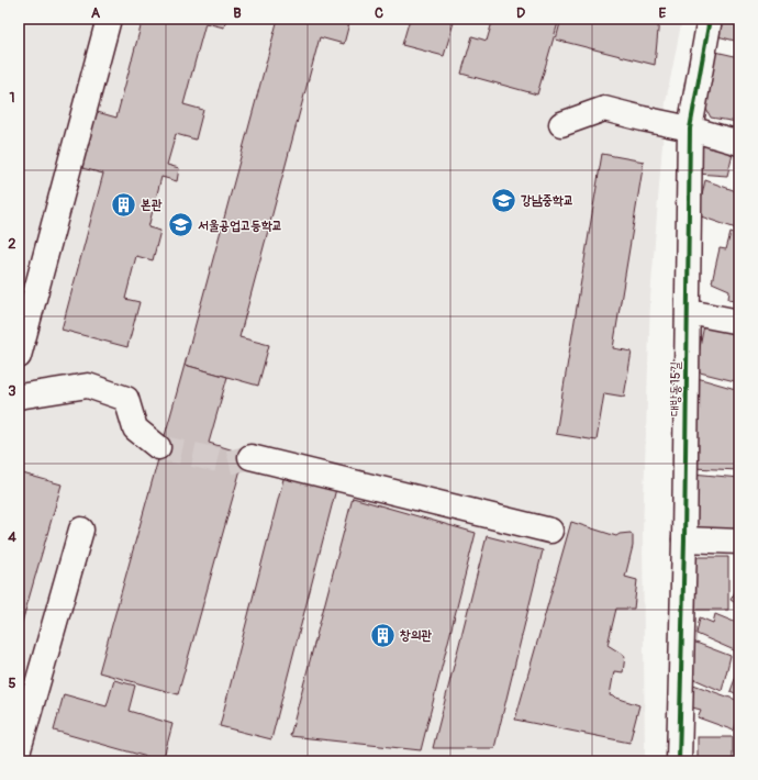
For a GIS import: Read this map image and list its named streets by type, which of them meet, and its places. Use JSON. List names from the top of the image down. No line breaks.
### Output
{"streets":{"street":["대방동15길"]},"places":{"school or university":["강남중학교","서울공업고등학교"],"building":["본관","창의관"]},"grid":{"columns":["A","B","C","D","E"],"rows":["1","2","3","4","5"]}}
